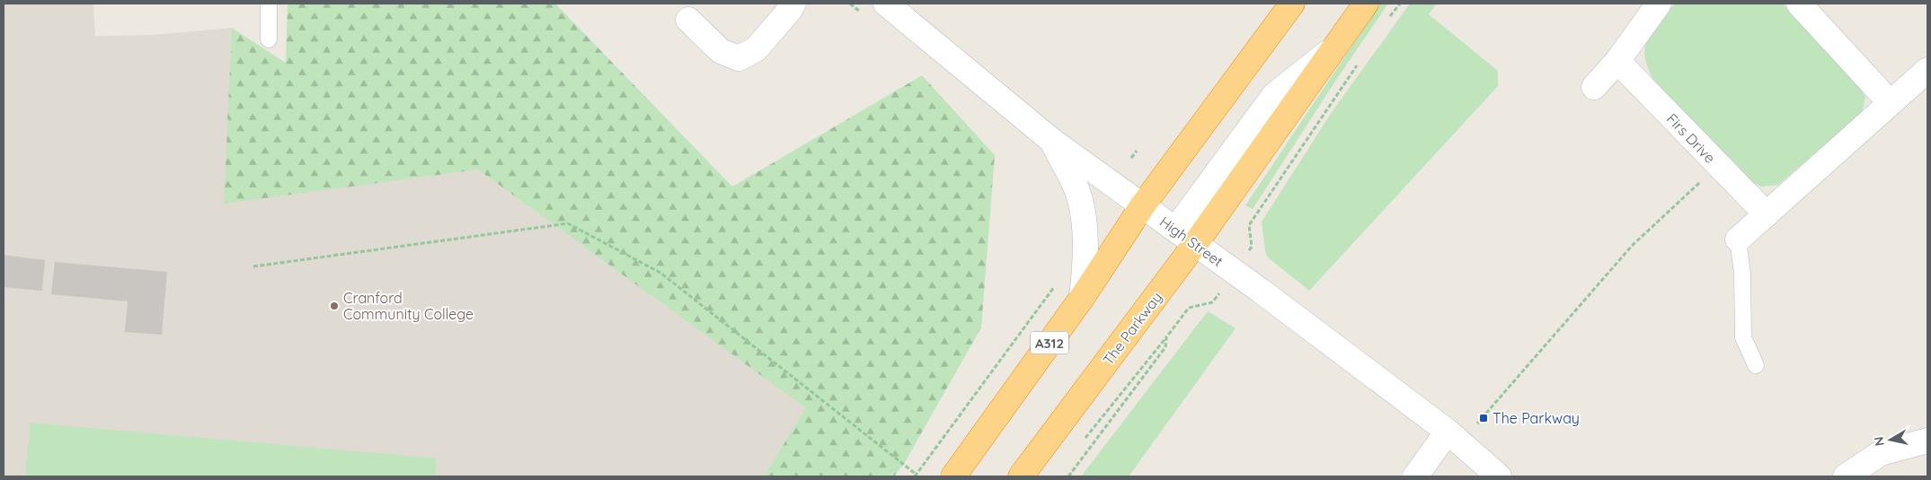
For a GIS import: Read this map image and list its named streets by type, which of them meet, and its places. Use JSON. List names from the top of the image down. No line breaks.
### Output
{"streets":{"highway":["The Parkway","A312"],"street":["Firs Drive","High Street"]},"crossings":[["High Street","The Parkway"],["High Street","A312"]],"places":{"other":["Cranford Community College"],"transit":["The Parkway"]},"north":"left"}
